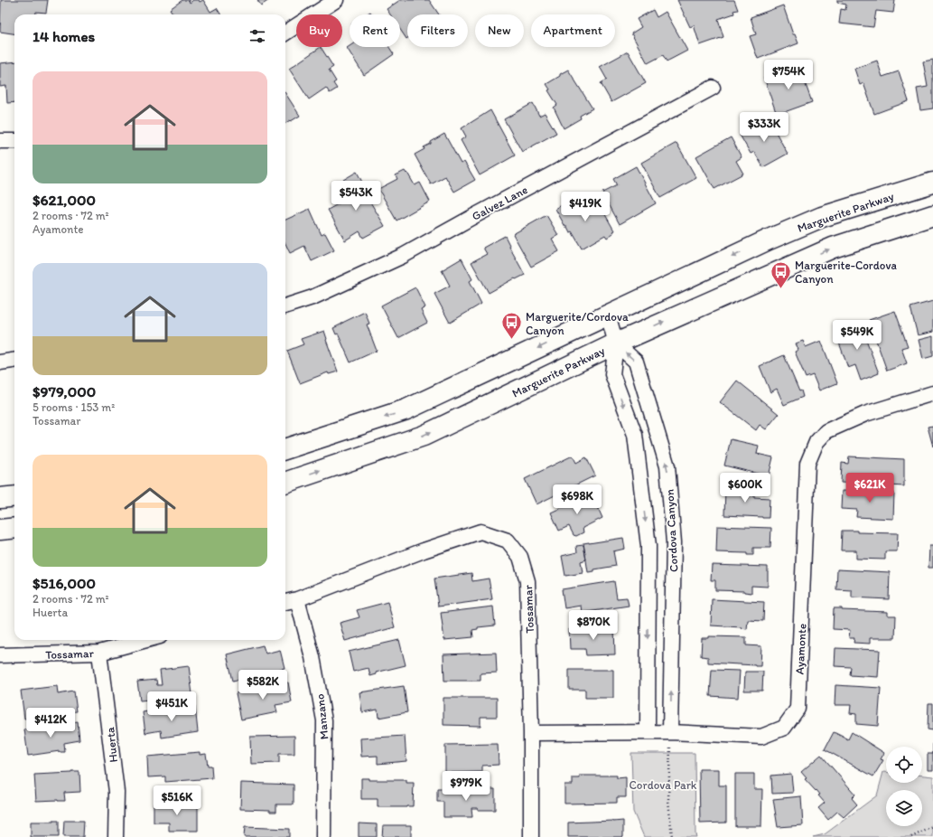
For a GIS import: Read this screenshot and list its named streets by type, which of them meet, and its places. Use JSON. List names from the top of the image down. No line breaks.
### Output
{"streets":{"main road":["Marguerite Parkway"],"street":["Galvez Lane","Cordova Canyon","Tossamar","Ayamonte","Manzano","Huerta"]},"crossings":[["Marguerite Parkway","Cordova Canyon"],["Cordova Canyon","Ayamonte"],["Tossamar","Ayamonte"],["Tossamar","Manzano"],["Tossamar","Huerta"]],"parks":["Cordova Park"],"places":{"bus stop":["Marguerite-Cordova Canyon","Marguerite/Cordova Canyon"]},"page":{"chip":["Buy","Rent","Filters","New","Apartment"],"heading":"14 homes","list":[{"name":"$621,000","note":"2 rooms · 72 m² · Ayamonte"},{"name":"$979,000","note":"5 rooms · 153 m² · Tossamar"},{"name":"$516,000","note":"2 rooms · 72 m² · Huerta"}],"price":["$754K","$333K","$543K","$419K","$549K","$600K","$621K","$698K","$870K","$582K","$451K","$412K","$979K","$516K"]}}
